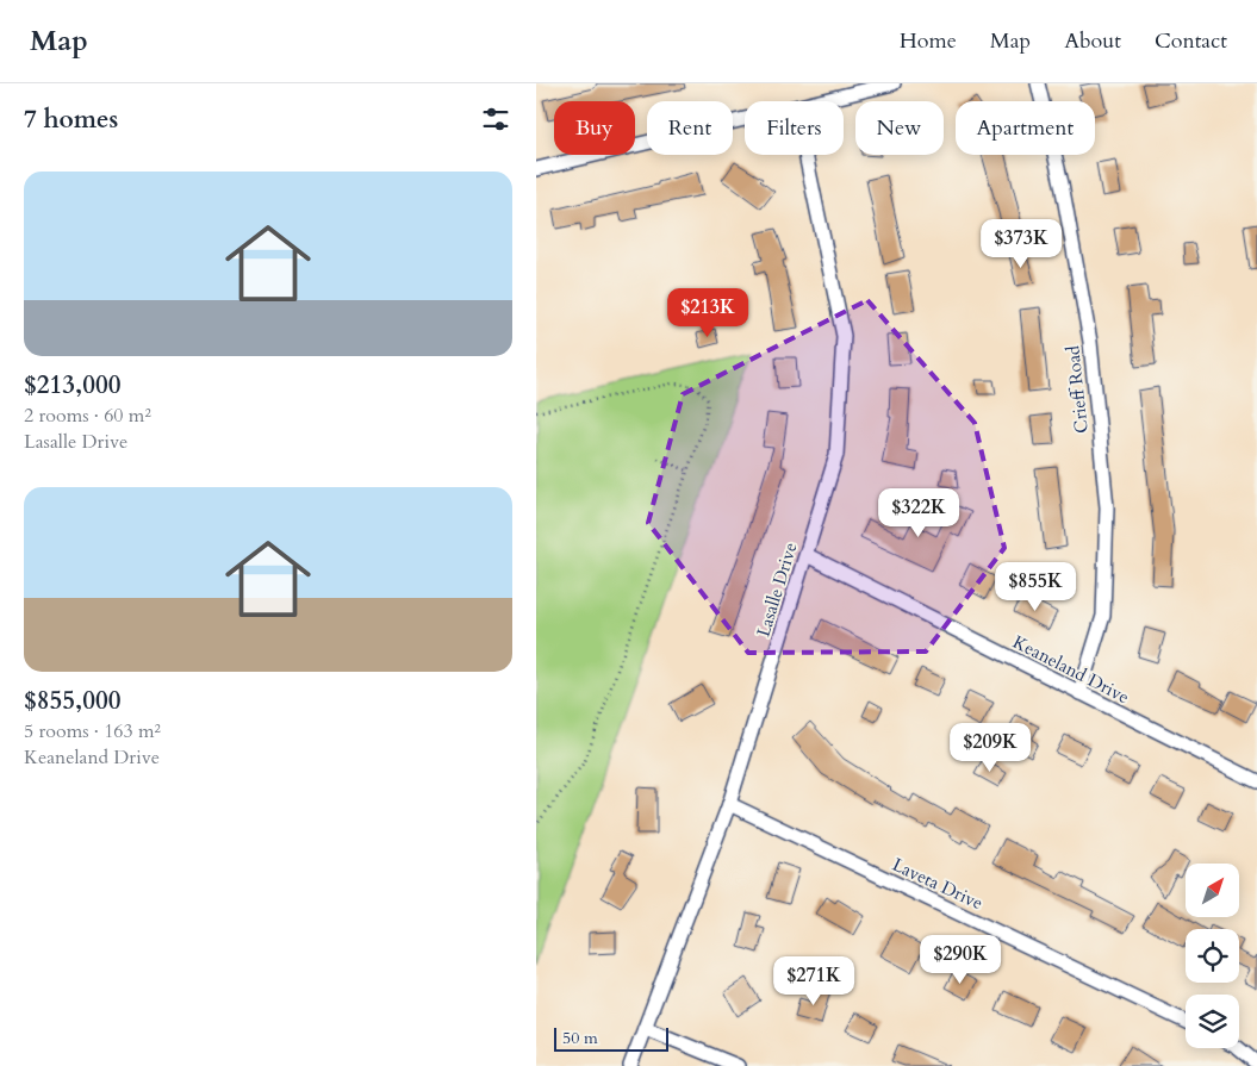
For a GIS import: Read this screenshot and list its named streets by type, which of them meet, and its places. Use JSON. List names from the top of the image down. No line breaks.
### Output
{"streets":{"street":["Crieff Road","Lasalle Drive","Keaneland Drive","Laveta Drive"]},"crossings":[["Crieff Road","Keaneland Drive"],["Lasalle Drive","Keaneland Drive"],["Lasalle Drive","Laveta Drive"]],"scale_bar":"50 m","north":"top right","page":{"header":"Map","nav":["Home","Map","About","Contact"],"heading":"7 homes","chip":["Buy","Rent","Filters","New","Apartment"],"list":[{"name":"$213,000","note":"2 rooms · 60 m² · Lasalle Drive"},{"name":"$855,000","note":"5 rooms · 163 m² · Keaneland Drive"}],"price":["$373K","$213K","$322K","$855K","$209K","$290K","$271K"],"scale":"50 m"}}
